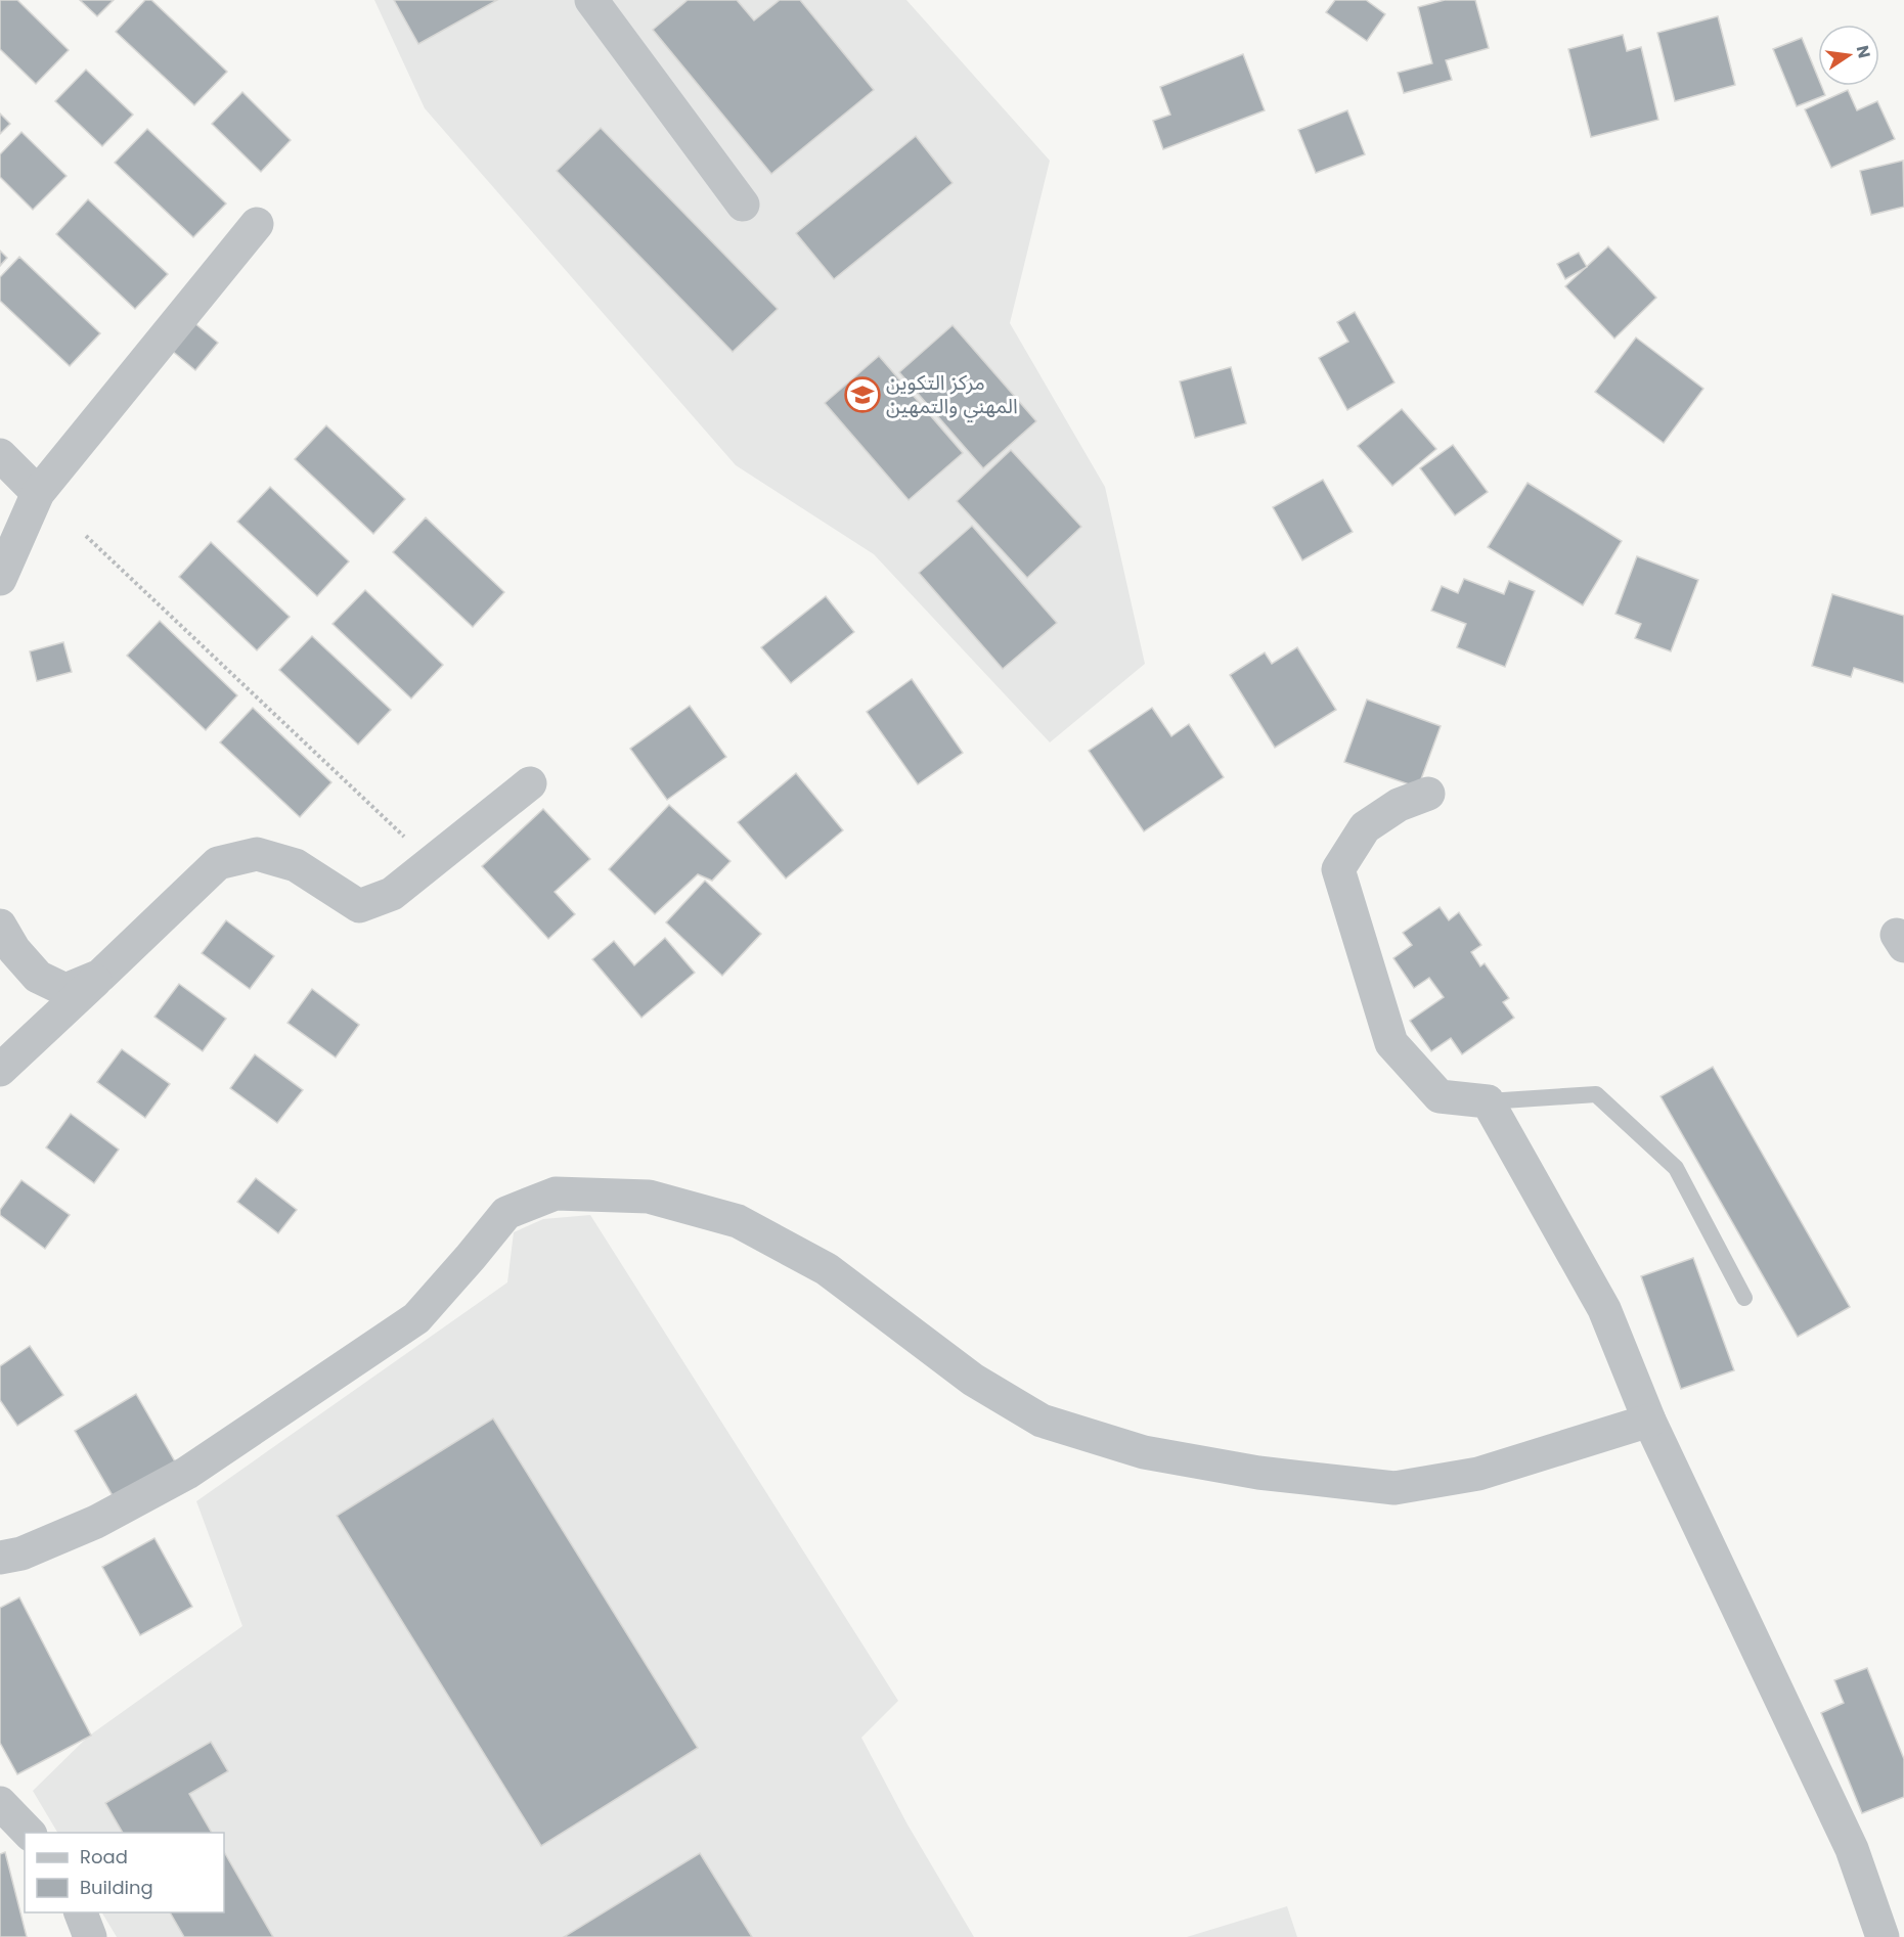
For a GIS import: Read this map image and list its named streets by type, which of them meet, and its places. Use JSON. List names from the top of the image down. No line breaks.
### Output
{"places":{"school or university":["مركز التكوين المهني والتمهين"]},"legend":["Road","Building"],"north":"right"}
